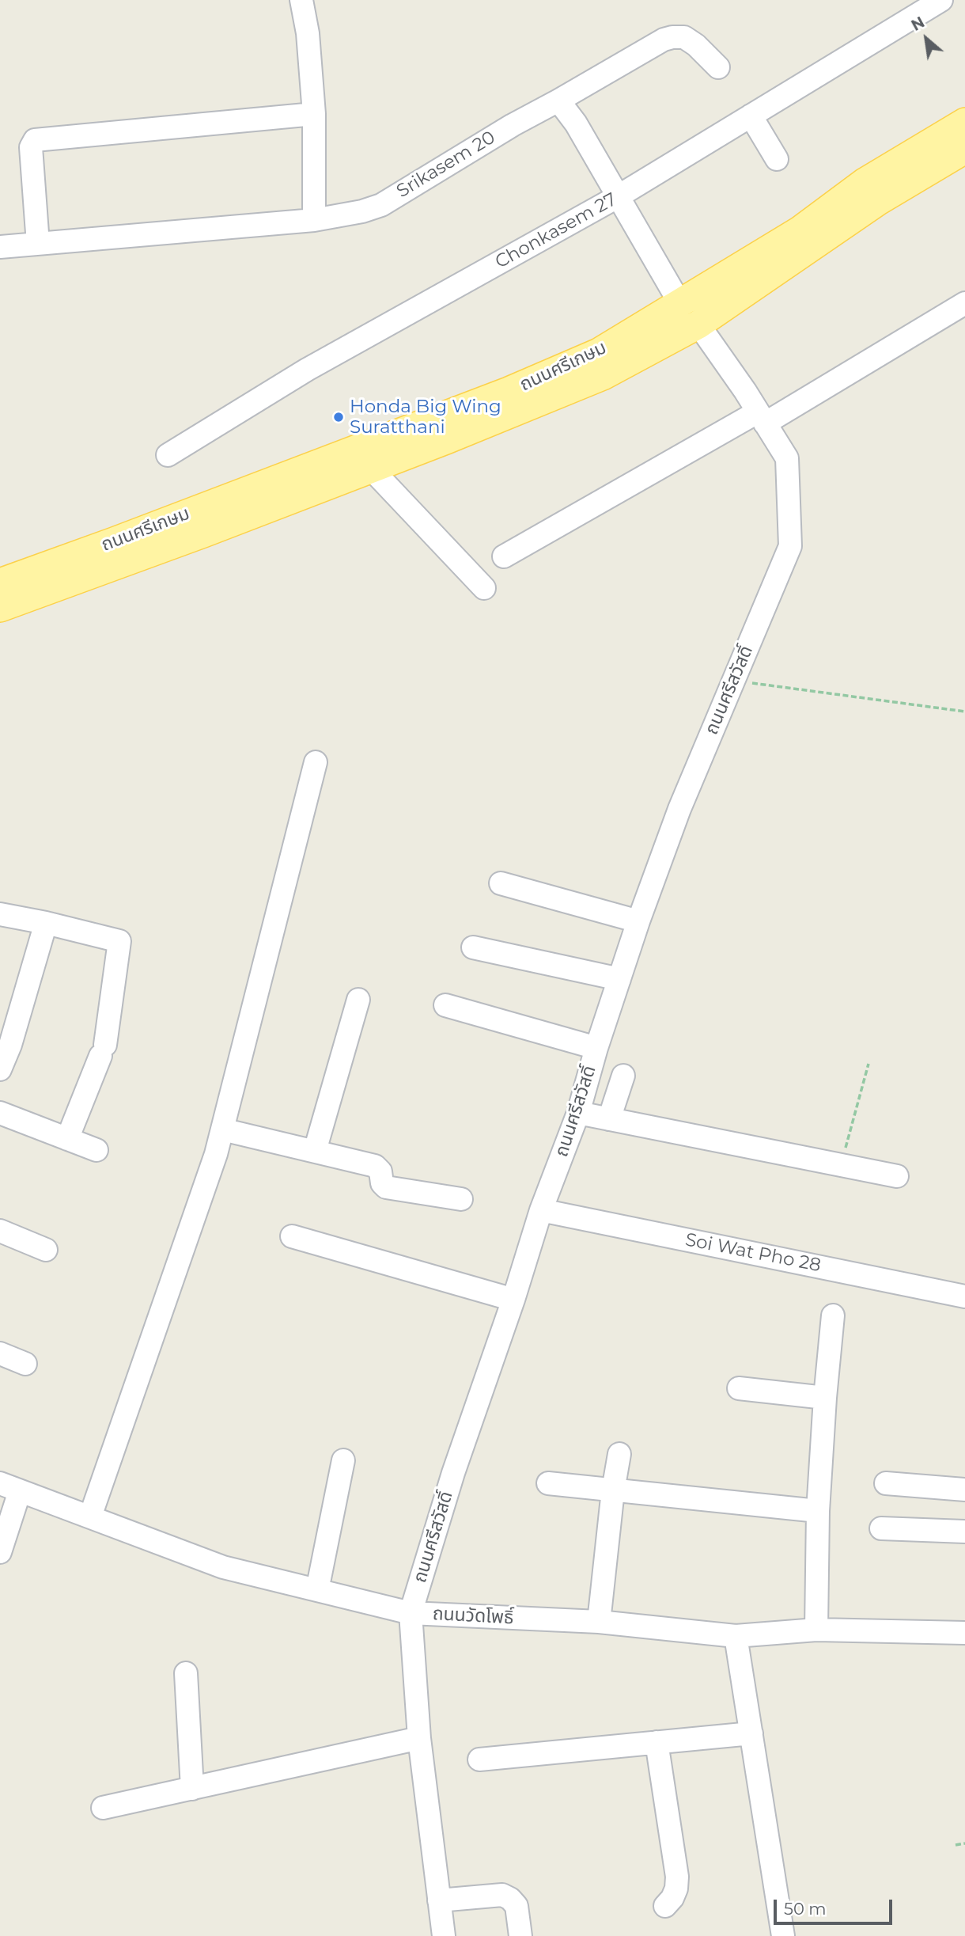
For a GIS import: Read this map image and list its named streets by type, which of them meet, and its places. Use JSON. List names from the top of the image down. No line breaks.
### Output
{"streets":{"main road":["ถนนศรีเกษม"],"street":["Srikasem 20","Chonkasem 27","ถนนศรีสวัสดิ์","Soi Wat Pho 28","ถนนวัดโพธิ์"]},"crossings":[["ถนนศรีเกษม","ถนนศรีสวัสดิ์"],["ถนนศรีสวัสดิ์","Soi Wat Pho 28"],["ถนนศรีสวัสดิ์","ถนนวัดโพธิ์"]],"places":["Honda Big Wing Suratthani"],"scale_bar":"50 m","north":"top left"}
